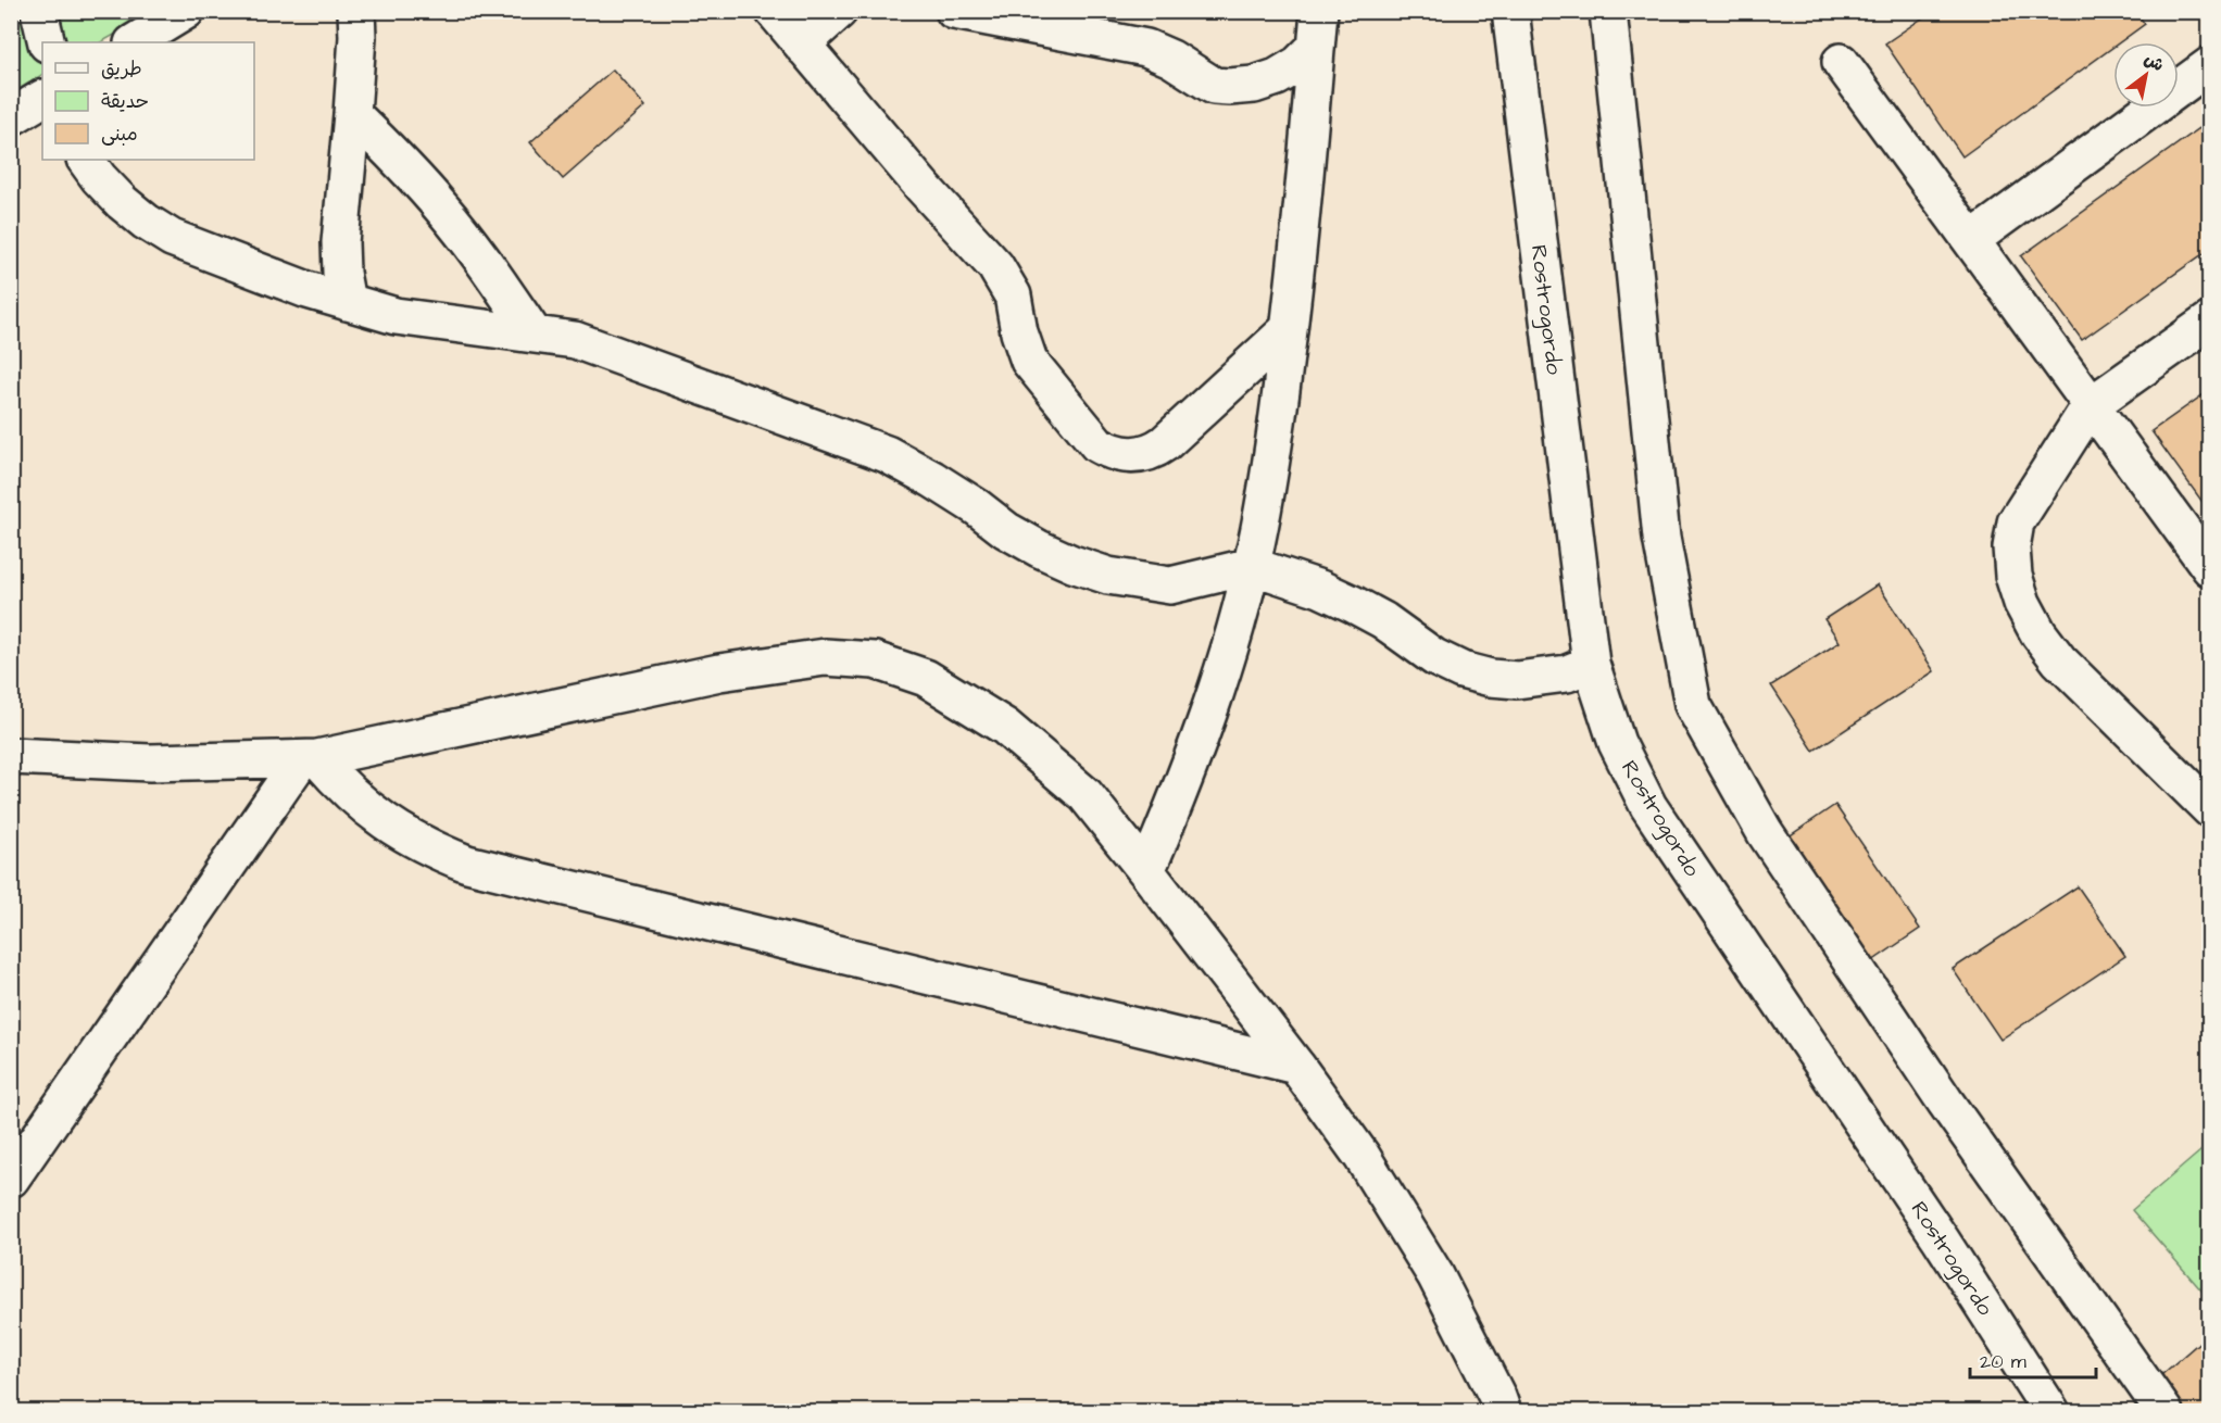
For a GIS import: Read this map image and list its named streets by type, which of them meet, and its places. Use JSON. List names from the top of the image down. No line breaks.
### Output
{"streets":{"street":["Rostrogordo"]},"legend":["طريق","حديقة","مبنى"],"scale_bar":"20 m","north":"top right"}
